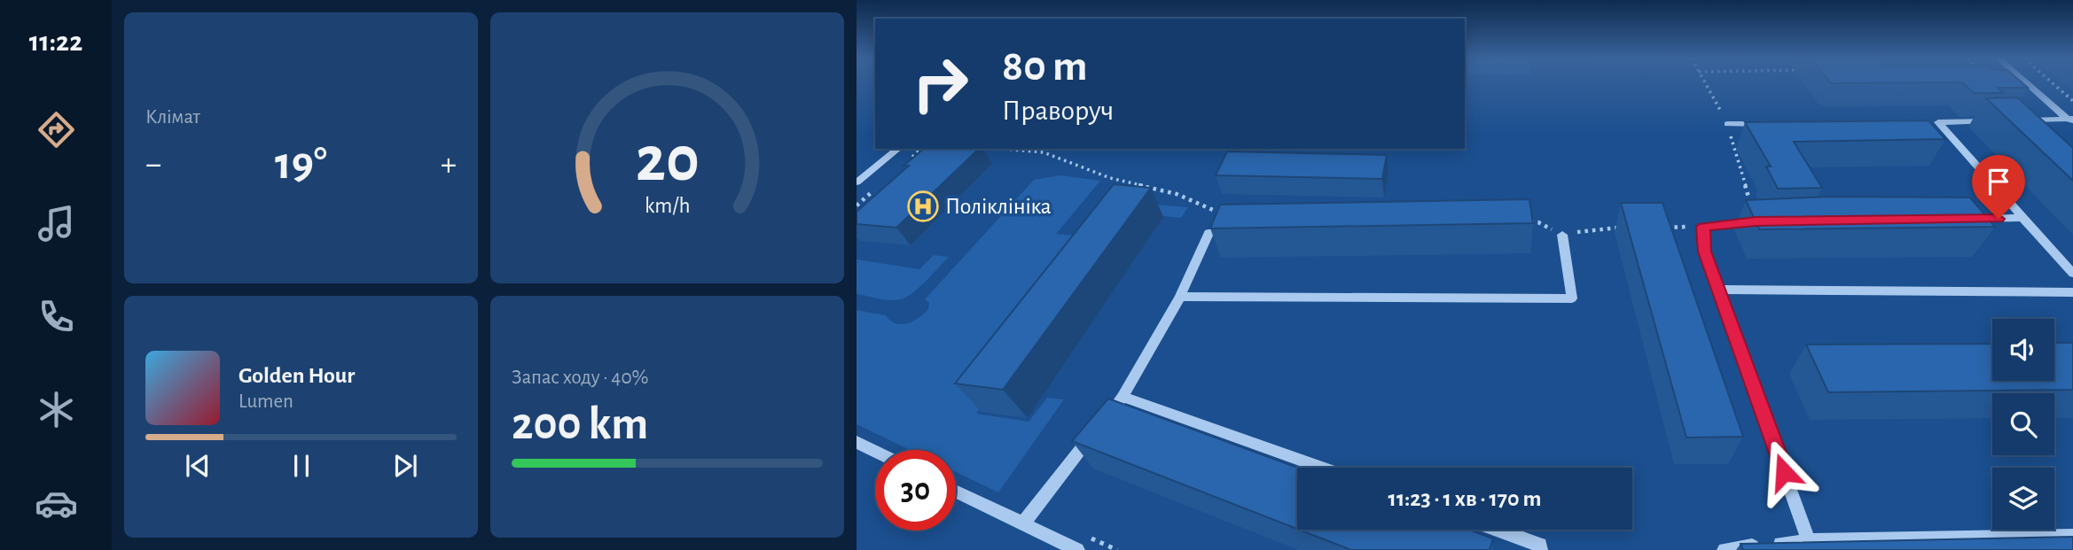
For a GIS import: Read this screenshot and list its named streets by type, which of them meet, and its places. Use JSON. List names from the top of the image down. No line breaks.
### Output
{"places":{"hospital":["Поліклініка"]},"page":{"tabs":"11:22","tile":["Клімат",["Запас ходу · 40%","200 km"]],"turn":["80 m","Праворуч"],"heat":["−","19°","+"],"song":["Golden Hour","Lumen"],"limit":"30","trip":"11:23 · 1 хв · 170 m","gauge":["20","km/h"]}}
